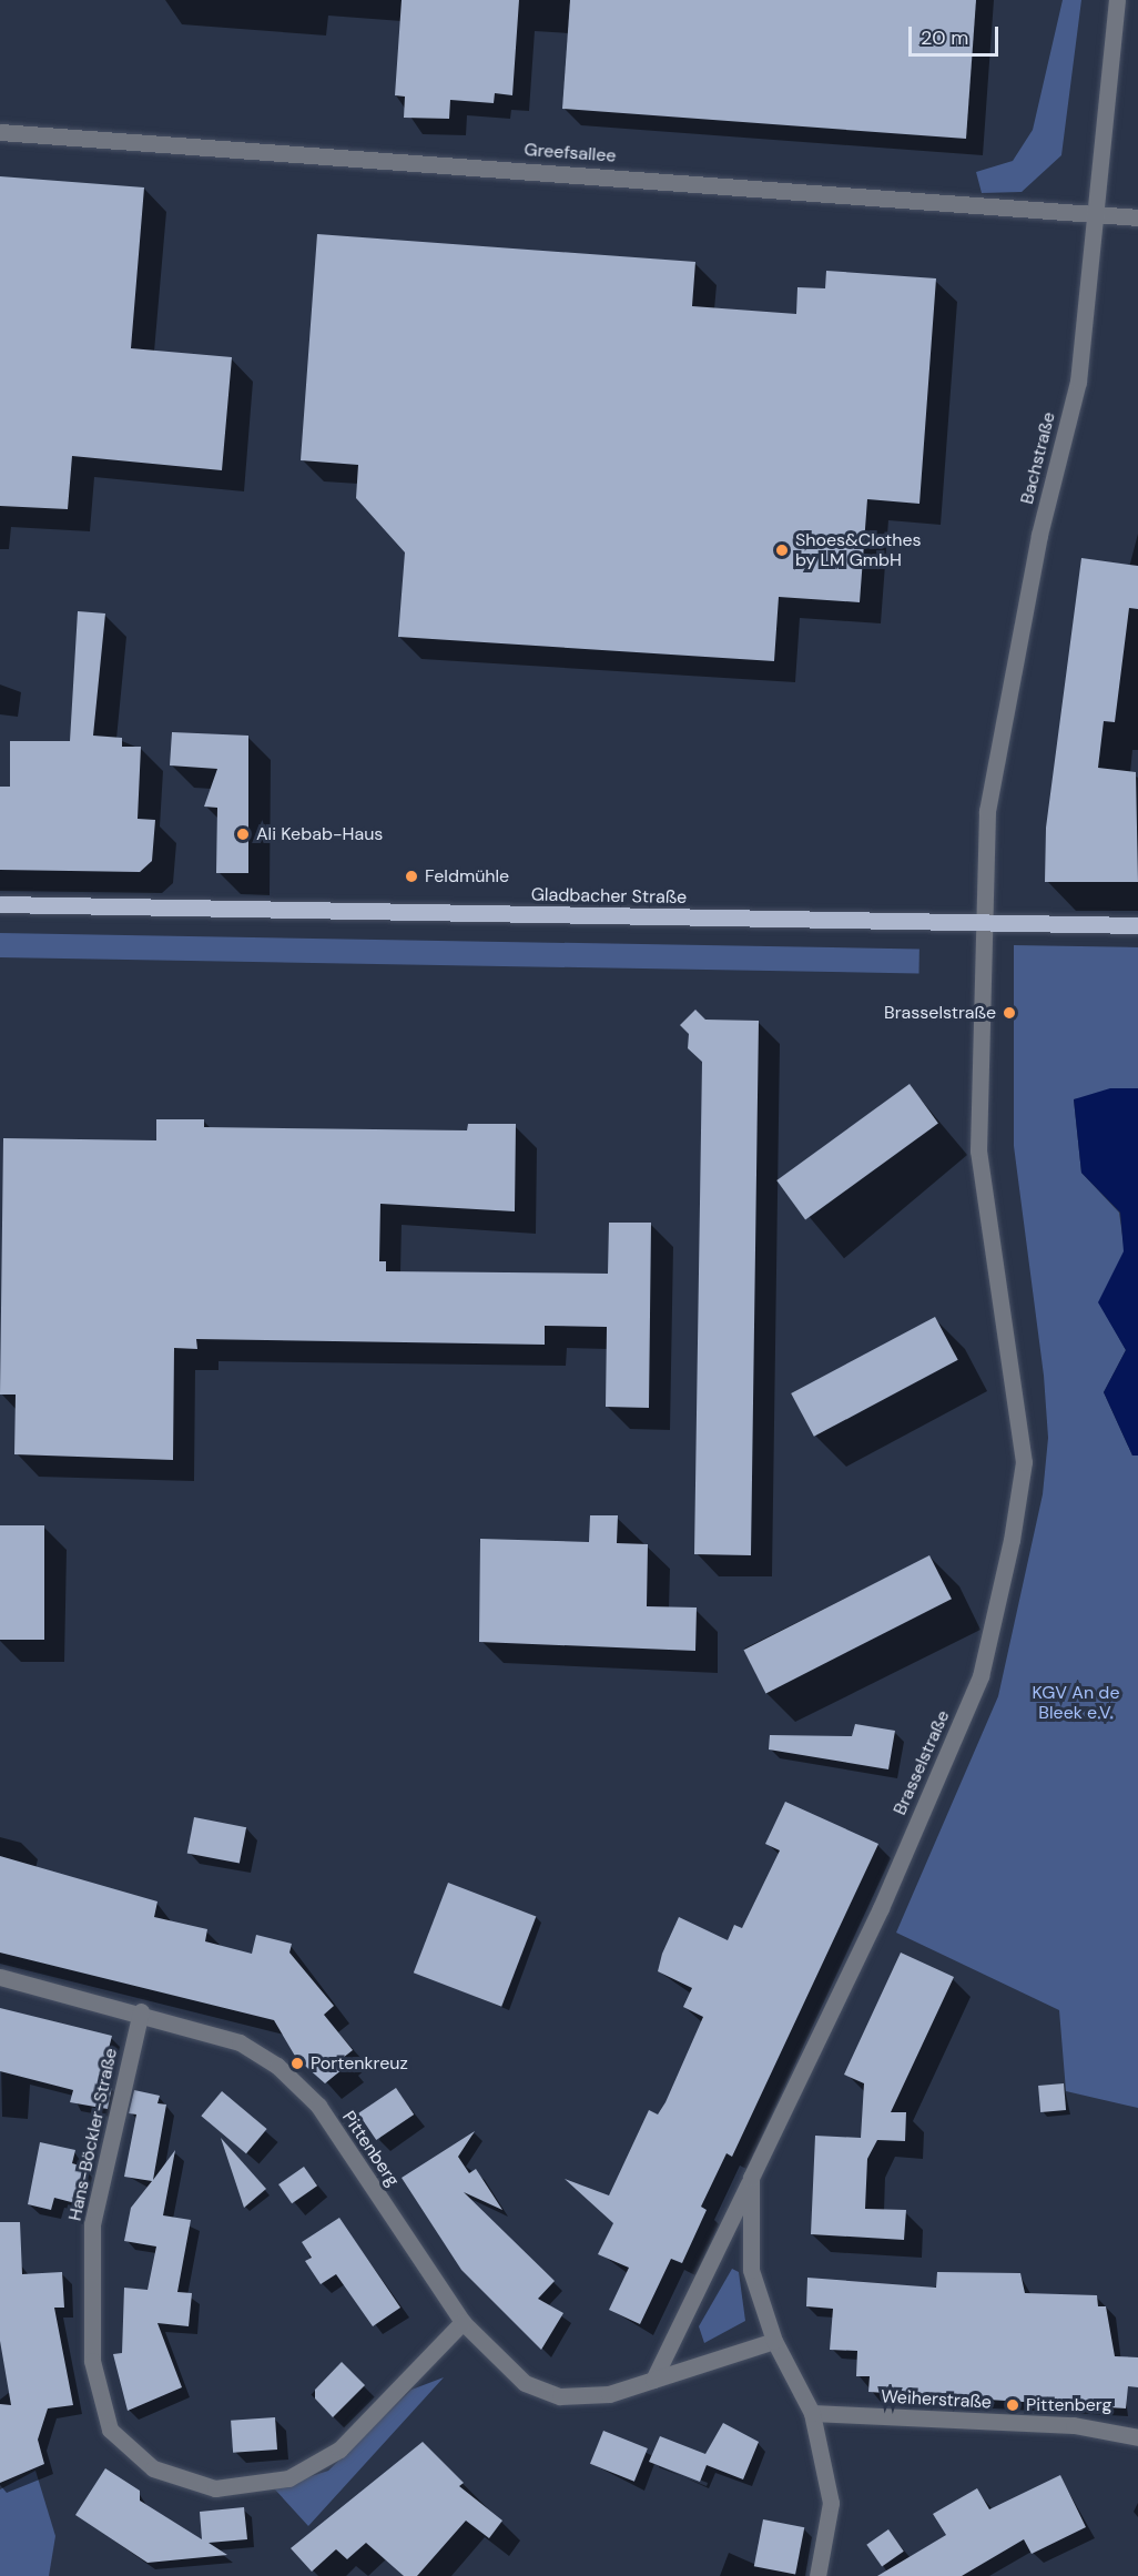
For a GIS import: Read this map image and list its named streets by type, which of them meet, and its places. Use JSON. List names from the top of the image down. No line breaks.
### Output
{"streets":{"main road":["Gladbacher Straße"],"street":["Greefsallee","Bachstraße","Brasselstraße","Hans-Böckler-Straße","Pittenberg","Weiherstraße"]},"crossings":[["Greefsallee","Bachstraße"],["Bachstraße","Gladbacher Straße"],["Bachstraße","Brasselstraße"],["Gladbacher Straße","Brasselstraße"],["Brasselstraße","Pittenberg"],["Brasselstraße","Weiherstraße"],["Hans-Böckler-Straße","Pittenberg"]],"parks":["KGV An de Bleek e.V."],"places":["Shoes&Clothes by LM GmbH","Ali Kebab-Haus","Feldmühle","Brasselstraße","Portenkreuz","Pittenberg"],"scale_bar":"20 m"}
